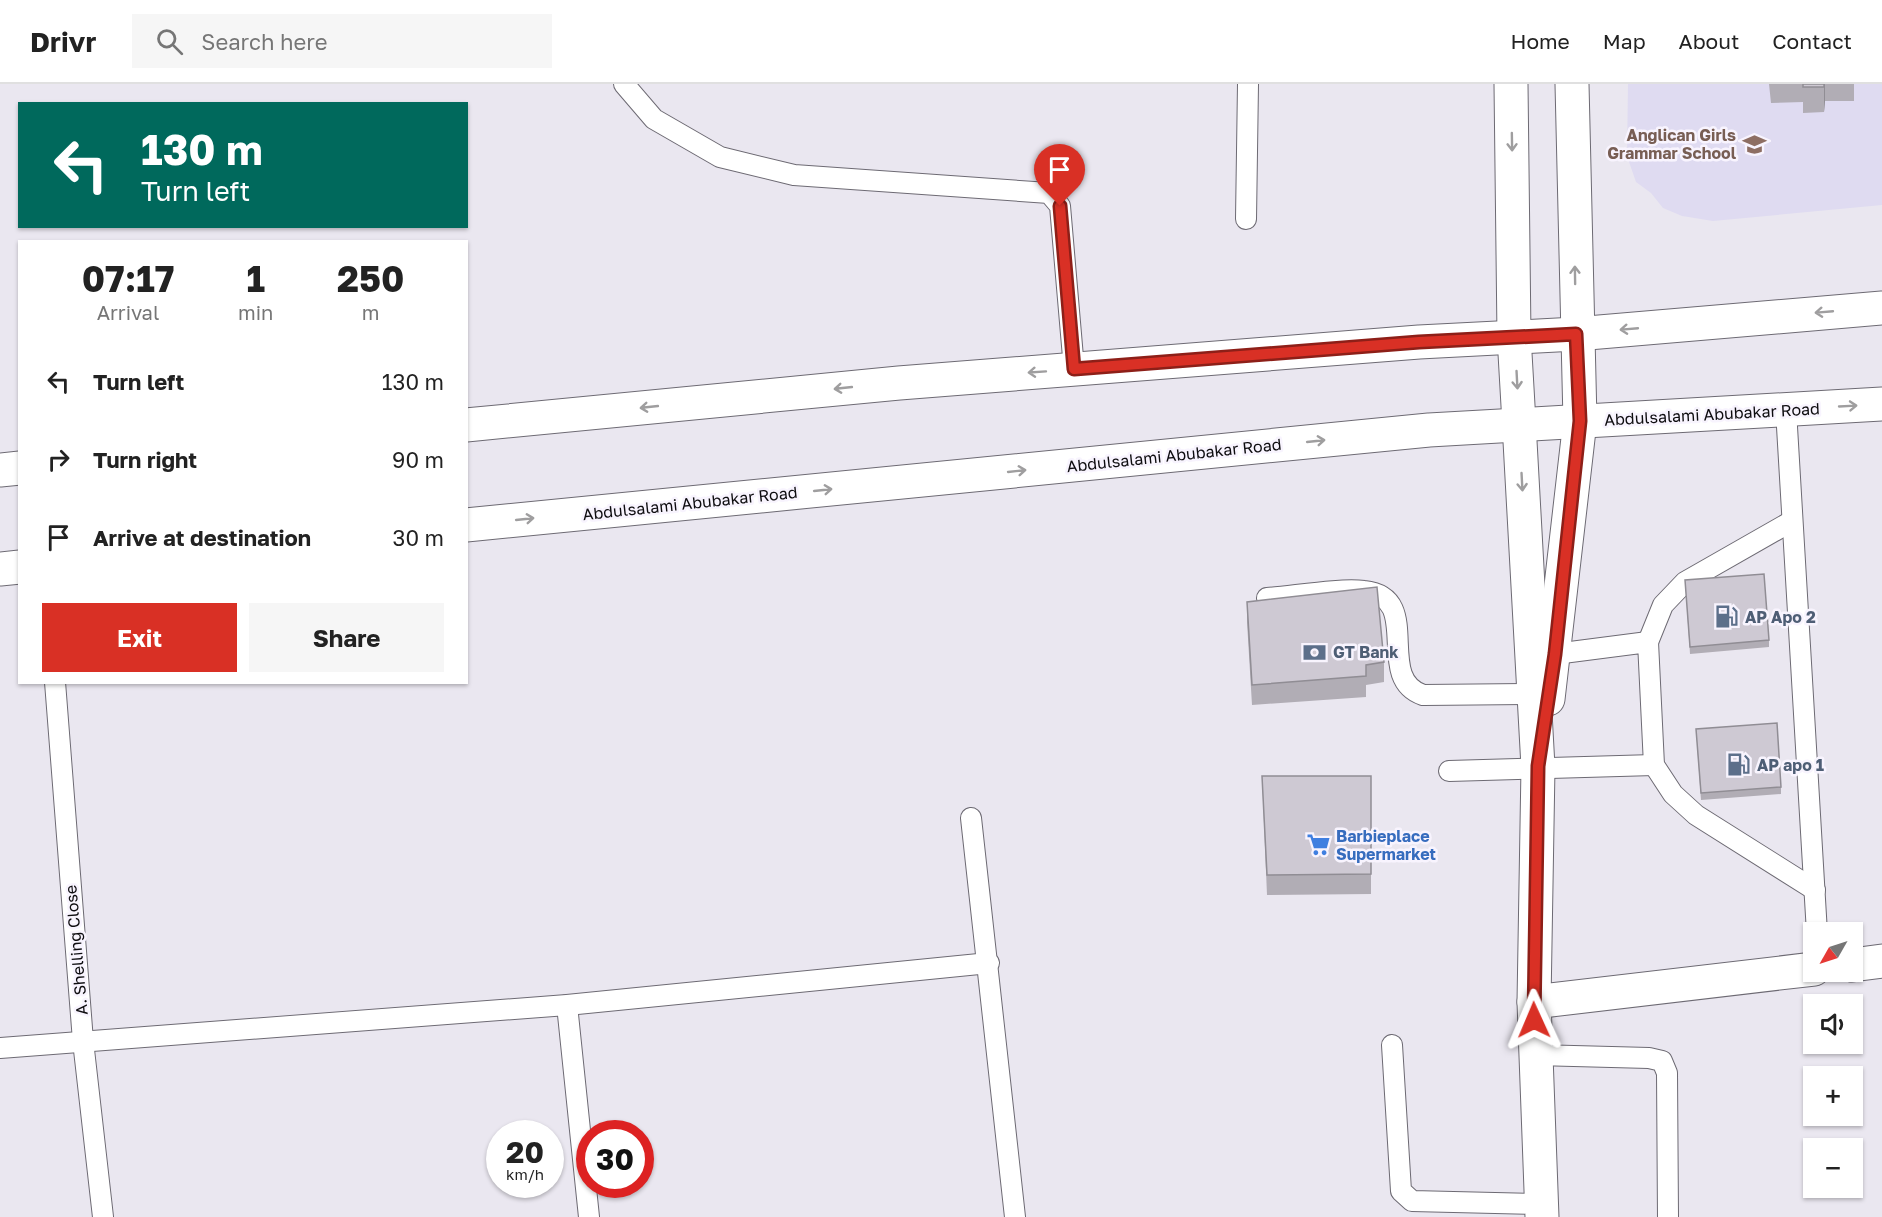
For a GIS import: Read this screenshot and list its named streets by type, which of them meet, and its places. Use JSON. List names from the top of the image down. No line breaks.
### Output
{"streets":{"main road":["Abdulsalami Abubakar Road"],"lane":["A. Shelling Close"]},"places":{"school or university":["Anglican Girls Grammar School"],"fuel station":["AP Apo 2","AP apo 1"],"bank":["GT Bank"],"supermarket":["Barbieplace Supermarket"]},"north":"bottom left","page":{"header":"Drivr","search":"Search here","nav":["Home","Map","About","Contact"],"turn":["130 m","Turn left"],"eta":["07:17","Arrival","1","min","250","m"],"list":[{"name":"Turn left","value":"130 m"},{"name":"Turn right","value":"90 m"},{"name":"Arrive at destination","value":"30 m"}],"buttons":["Exit","Share"],"map_buttons":["+","−"],"speed":"20 km/h","limit":"30"}}
